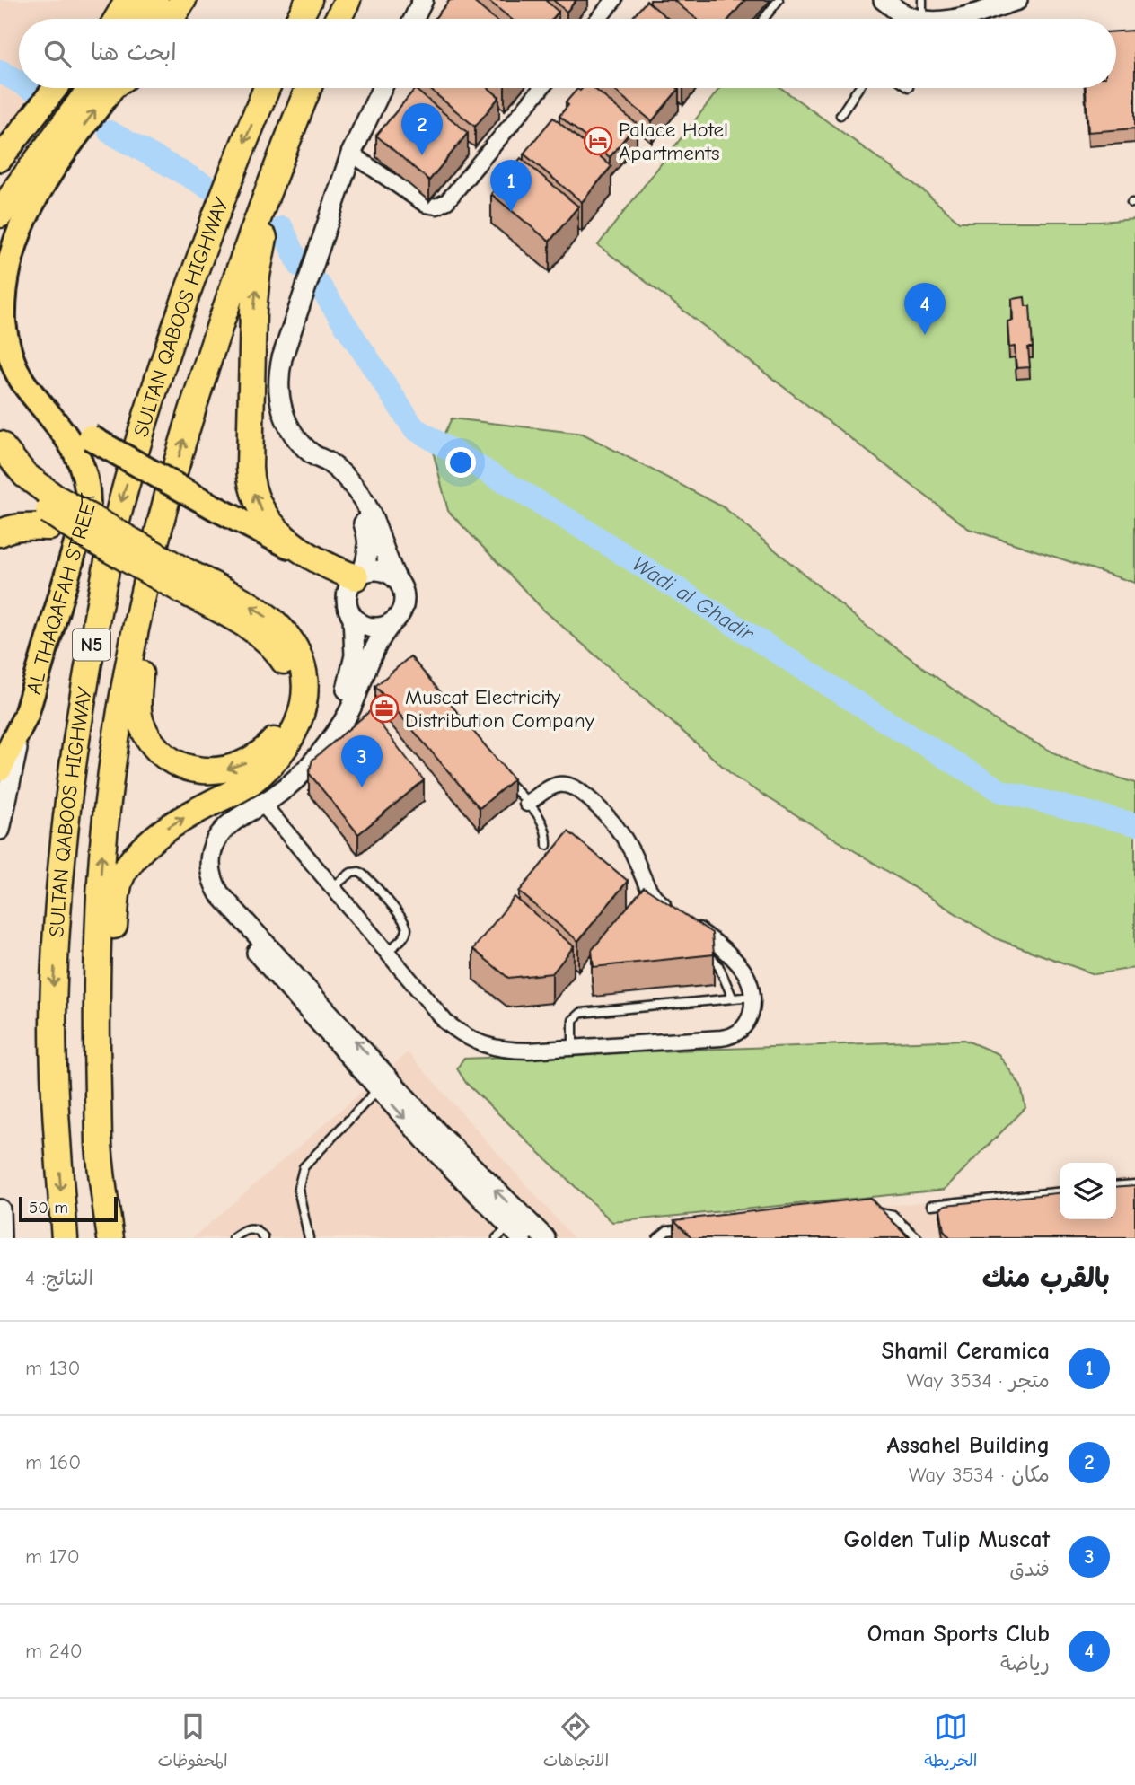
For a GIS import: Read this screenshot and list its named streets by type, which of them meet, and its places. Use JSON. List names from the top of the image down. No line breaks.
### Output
{"streets":{"highway":["SULTAN QABOOS HIGHWAY","N5"],"main road":["AL THAQAFAH STREET"]},"water":["Wadi al Ghadir"],"places":{"hotel":["Palace Hotel Apartments"],"office":["Muscat Electricity Distribution Company"]},"scale_bar":"50 m","page":{"search":"ابحث هنا","pins":["2","1","4","3"],"scale":"50 m","heading":["بالقرب منك","النتائج: 4"],"list":[{"mark":"1","name":"Shamil Ceramica","note":"متجر · Way 3534","value":"130 m"},{"mark":"2","name":"Assahel Building","note":"مكان · Way 3534","value":"160 m"},{"mark":"3","name":"Golden Tulip Muscat","note":"فندق","value":"170 m"},{"mark":"4","name":"Oman Sports Club","note":"رياضة","value":"240 m"}],"nav":["الخريطة","الاتجاهات","المحفوظات"]}}
